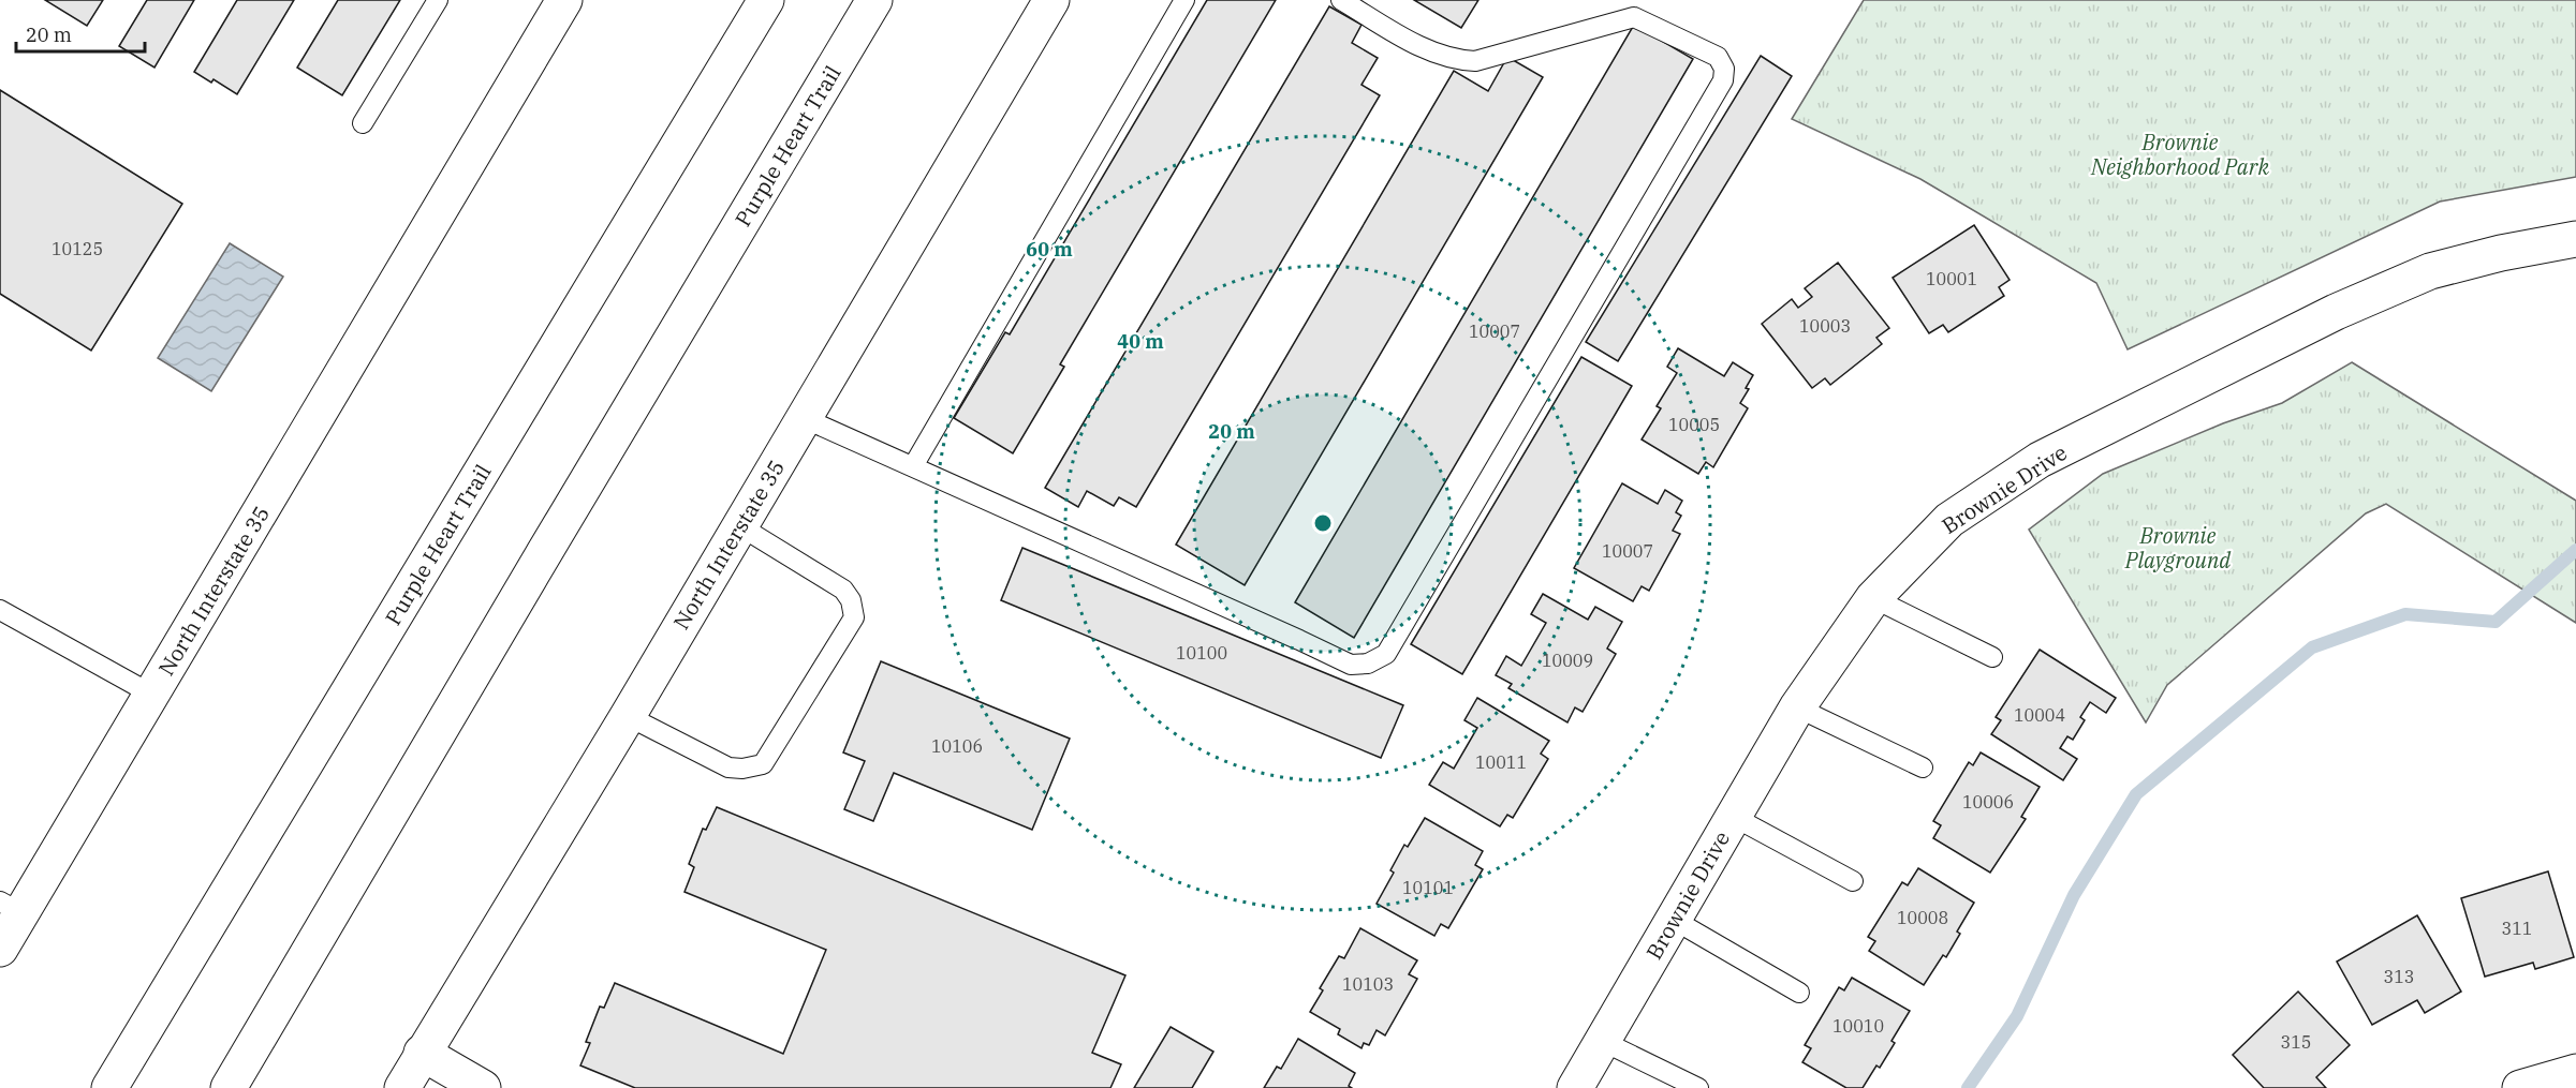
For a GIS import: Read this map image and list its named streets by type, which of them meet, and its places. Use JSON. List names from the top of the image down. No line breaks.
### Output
{"streets":{"main road":["Purple Heart Trail","Brownie Drive","North Interstate 35"]},"parks":["Brownie Neighborhood Park","Brownie Playground"],"house_numbers":["10125","10001","10003","10007","10005","10007","10100","10009","10004","10106","10011","10006","10101","10008","311","313","10103","10010","315"],"scale_bar":"20 m","rings":["60 m","40 m","20 m"]}
